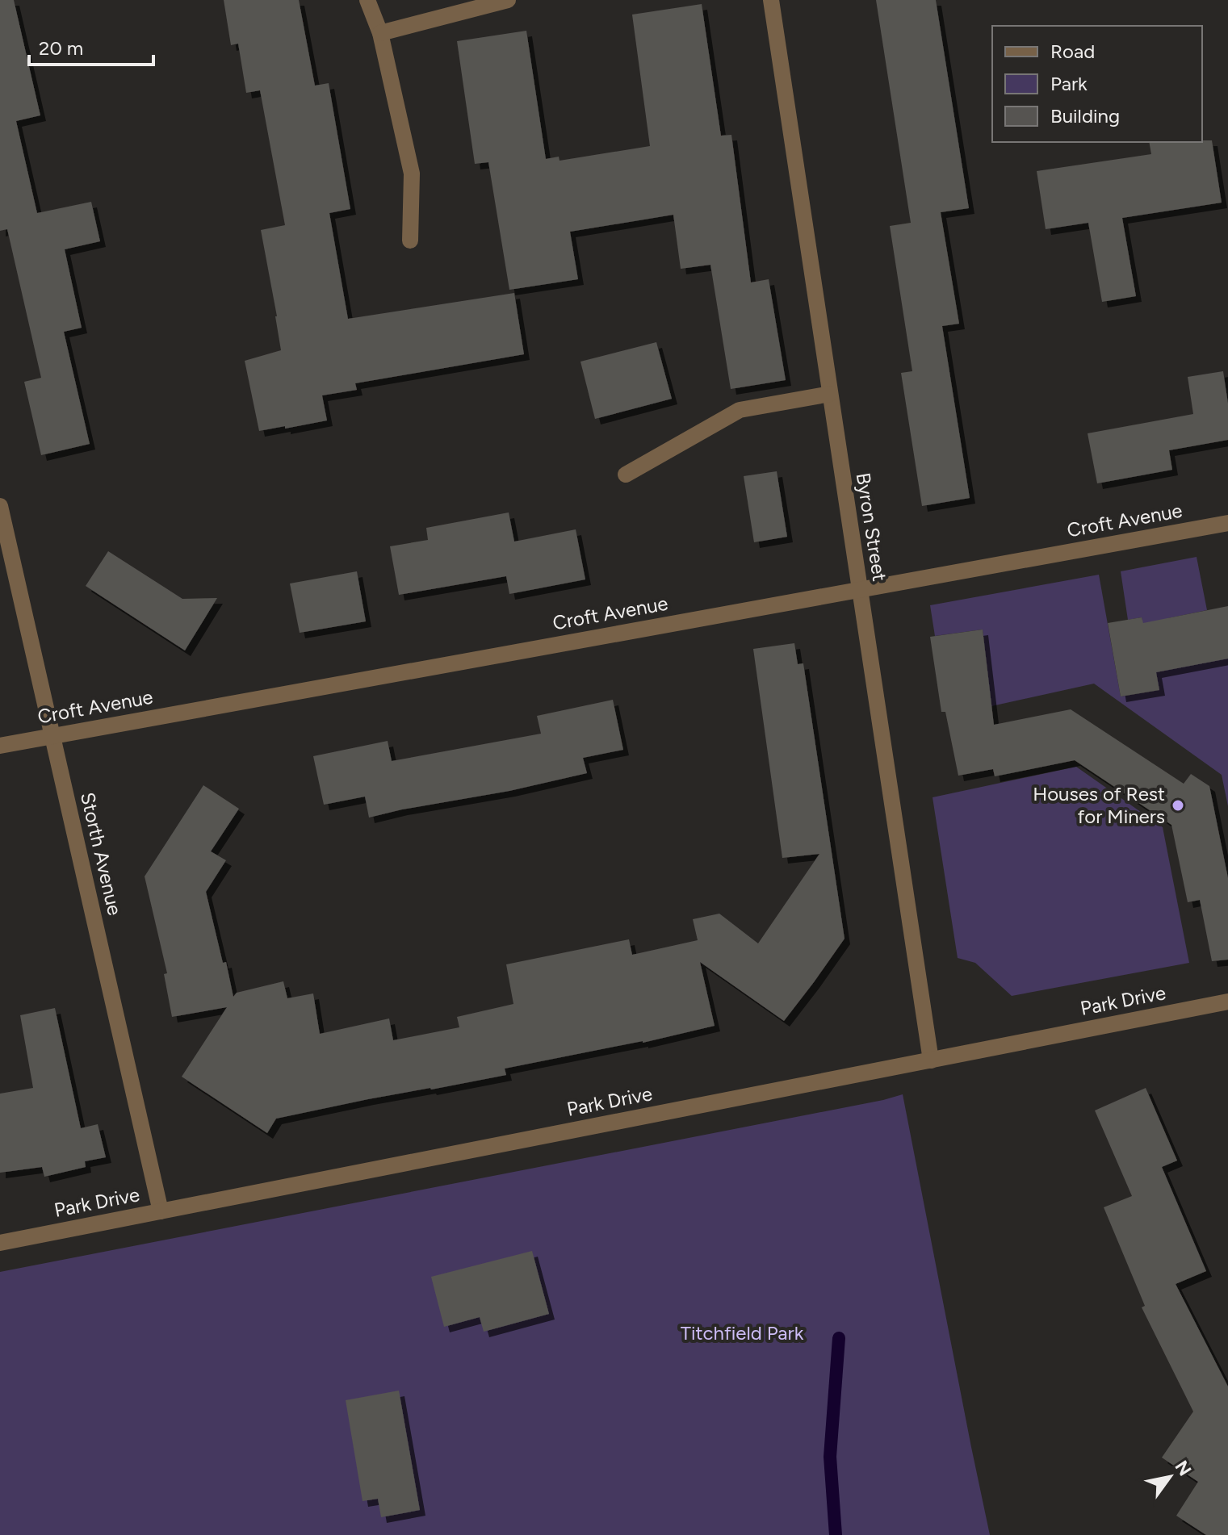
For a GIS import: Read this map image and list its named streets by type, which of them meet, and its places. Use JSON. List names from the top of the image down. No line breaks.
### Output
{"streets":{"street":["Croft Avenue","Byron Street","Storth Avenue","Park Drive"]},"crossings":[["Croft Avenue","Byron Street"],["Croft Avenue","Storth Avenue"],["Byron Street","Park Drive"],["Storth Avenue","Park Drive"]],"parks":["Titchfield Park"],"places":["Houses of Rest for Miners"],"legend":["Road","Park","Building"],"scale_bar":"20 m","north":"top right"}
